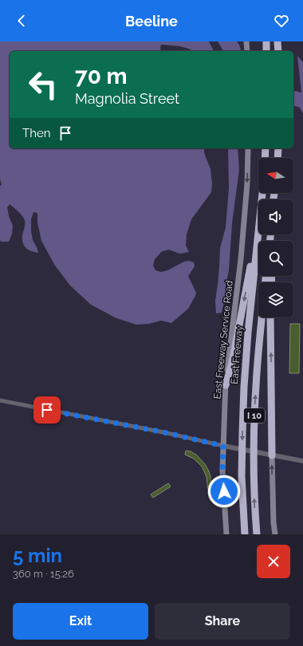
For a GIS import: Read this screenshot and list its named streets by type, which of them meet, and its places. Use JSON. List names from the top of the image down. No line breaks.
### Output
{"streets":{"highway":["East Freeway","I 10"],"main road":["East Freeway Service Road"]},"one_way":["East Freeway Service Road"],"north":"left","page":{"header":"Beeline","turn":["70 m","Magnolia Street"],"then":"Then","heading":["5 min","360 m · 15:26"],"buttons":["Exit","Share"]}}
